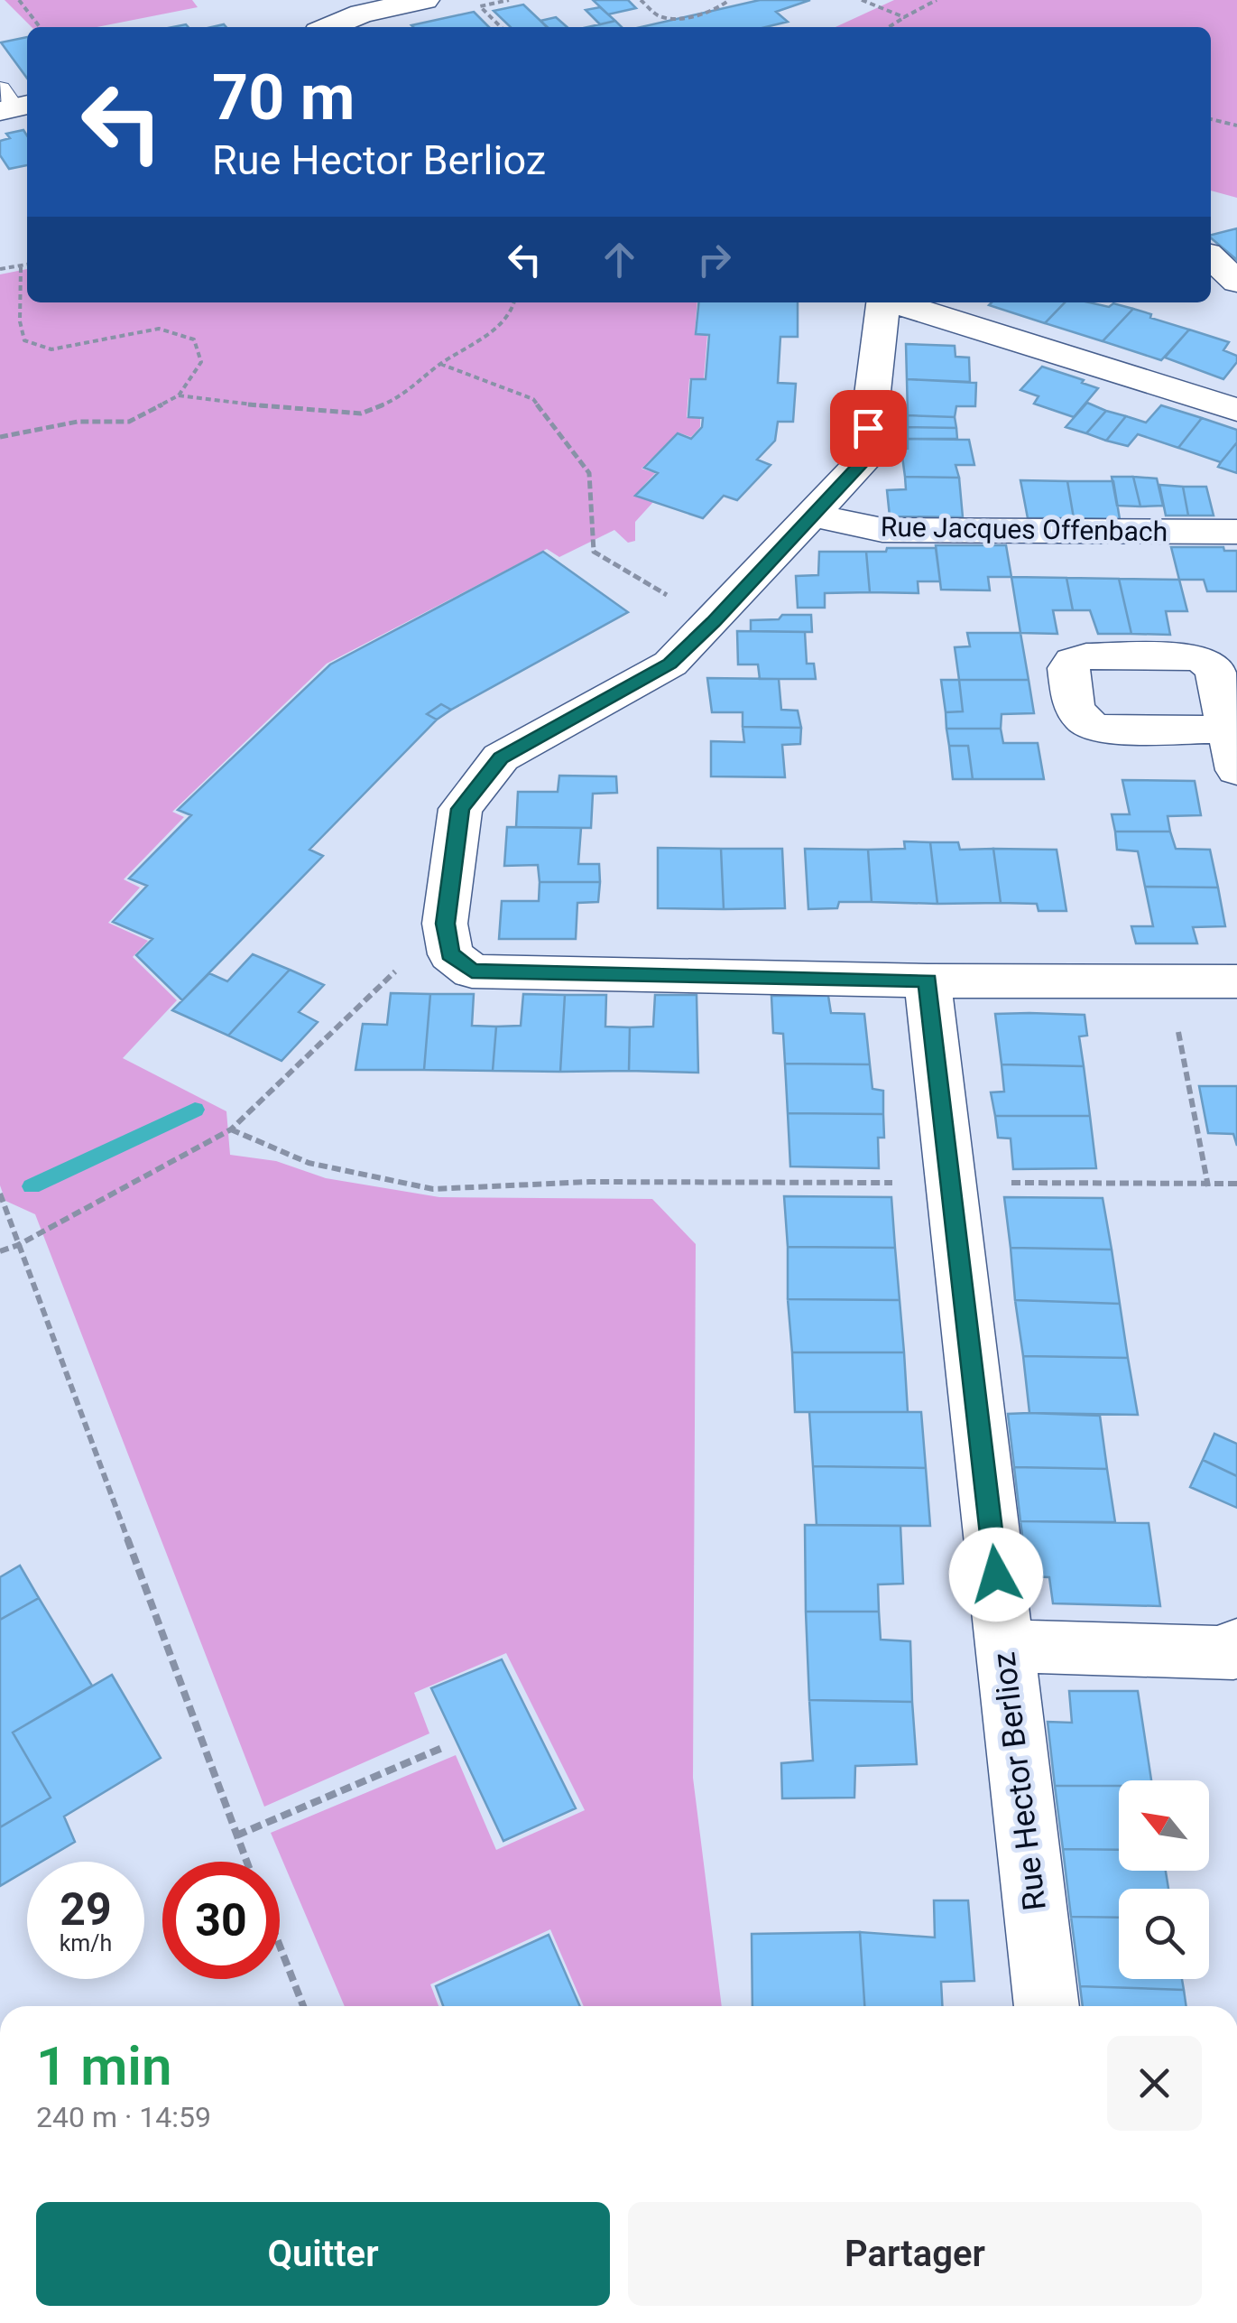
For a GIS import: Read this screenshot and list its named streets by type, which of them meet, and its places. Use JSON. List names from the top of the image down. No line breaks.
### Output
{"streets":{"street":["Rue Jacques Offenbach","Rue Hector Berlioz"]},"north":"top left","page":{"turn":["70 m","Rue Hector Berlioz"],"speed":"29 km/h","limit":"30","heading":["1 min","240 m · 14:59"],"buttons":["Quitter","Partager"]}}
